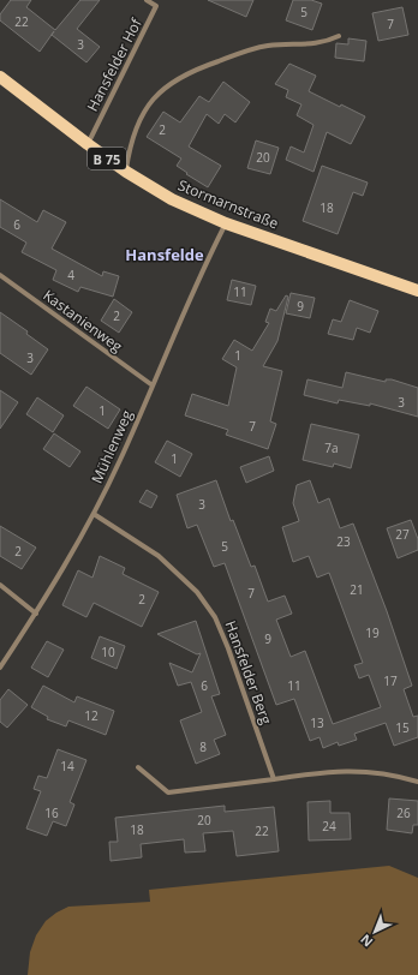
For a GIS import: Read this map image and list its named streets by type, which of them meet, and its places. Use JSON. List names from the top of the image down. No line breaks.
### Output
{"streets":{"main road":["B 75","Stormarnstraße"],"street":["Hansfelder Hof","Kastanienweg","Mühlenweg","Hansfelder Berg"]},"crossings":[["Hansfelder Hof","Stormarnstraße"],["Stormarnstraße","Mühlenweg"],["Kastanienweg","Mühlenweg"],["Mühlenweg","Hansfelder Berg"]],"districts":["Hansfelde"],"house_numbers":["5","22","7","3","2","20","18","6","4","11","9","2","1","3","3","1","7","7a","1","3","27","23","5","2","21","7","2","19","9","10","17","6","11","12","13","15","8","14","16","26","20","24","18","22"],"north":"bottom left"}
